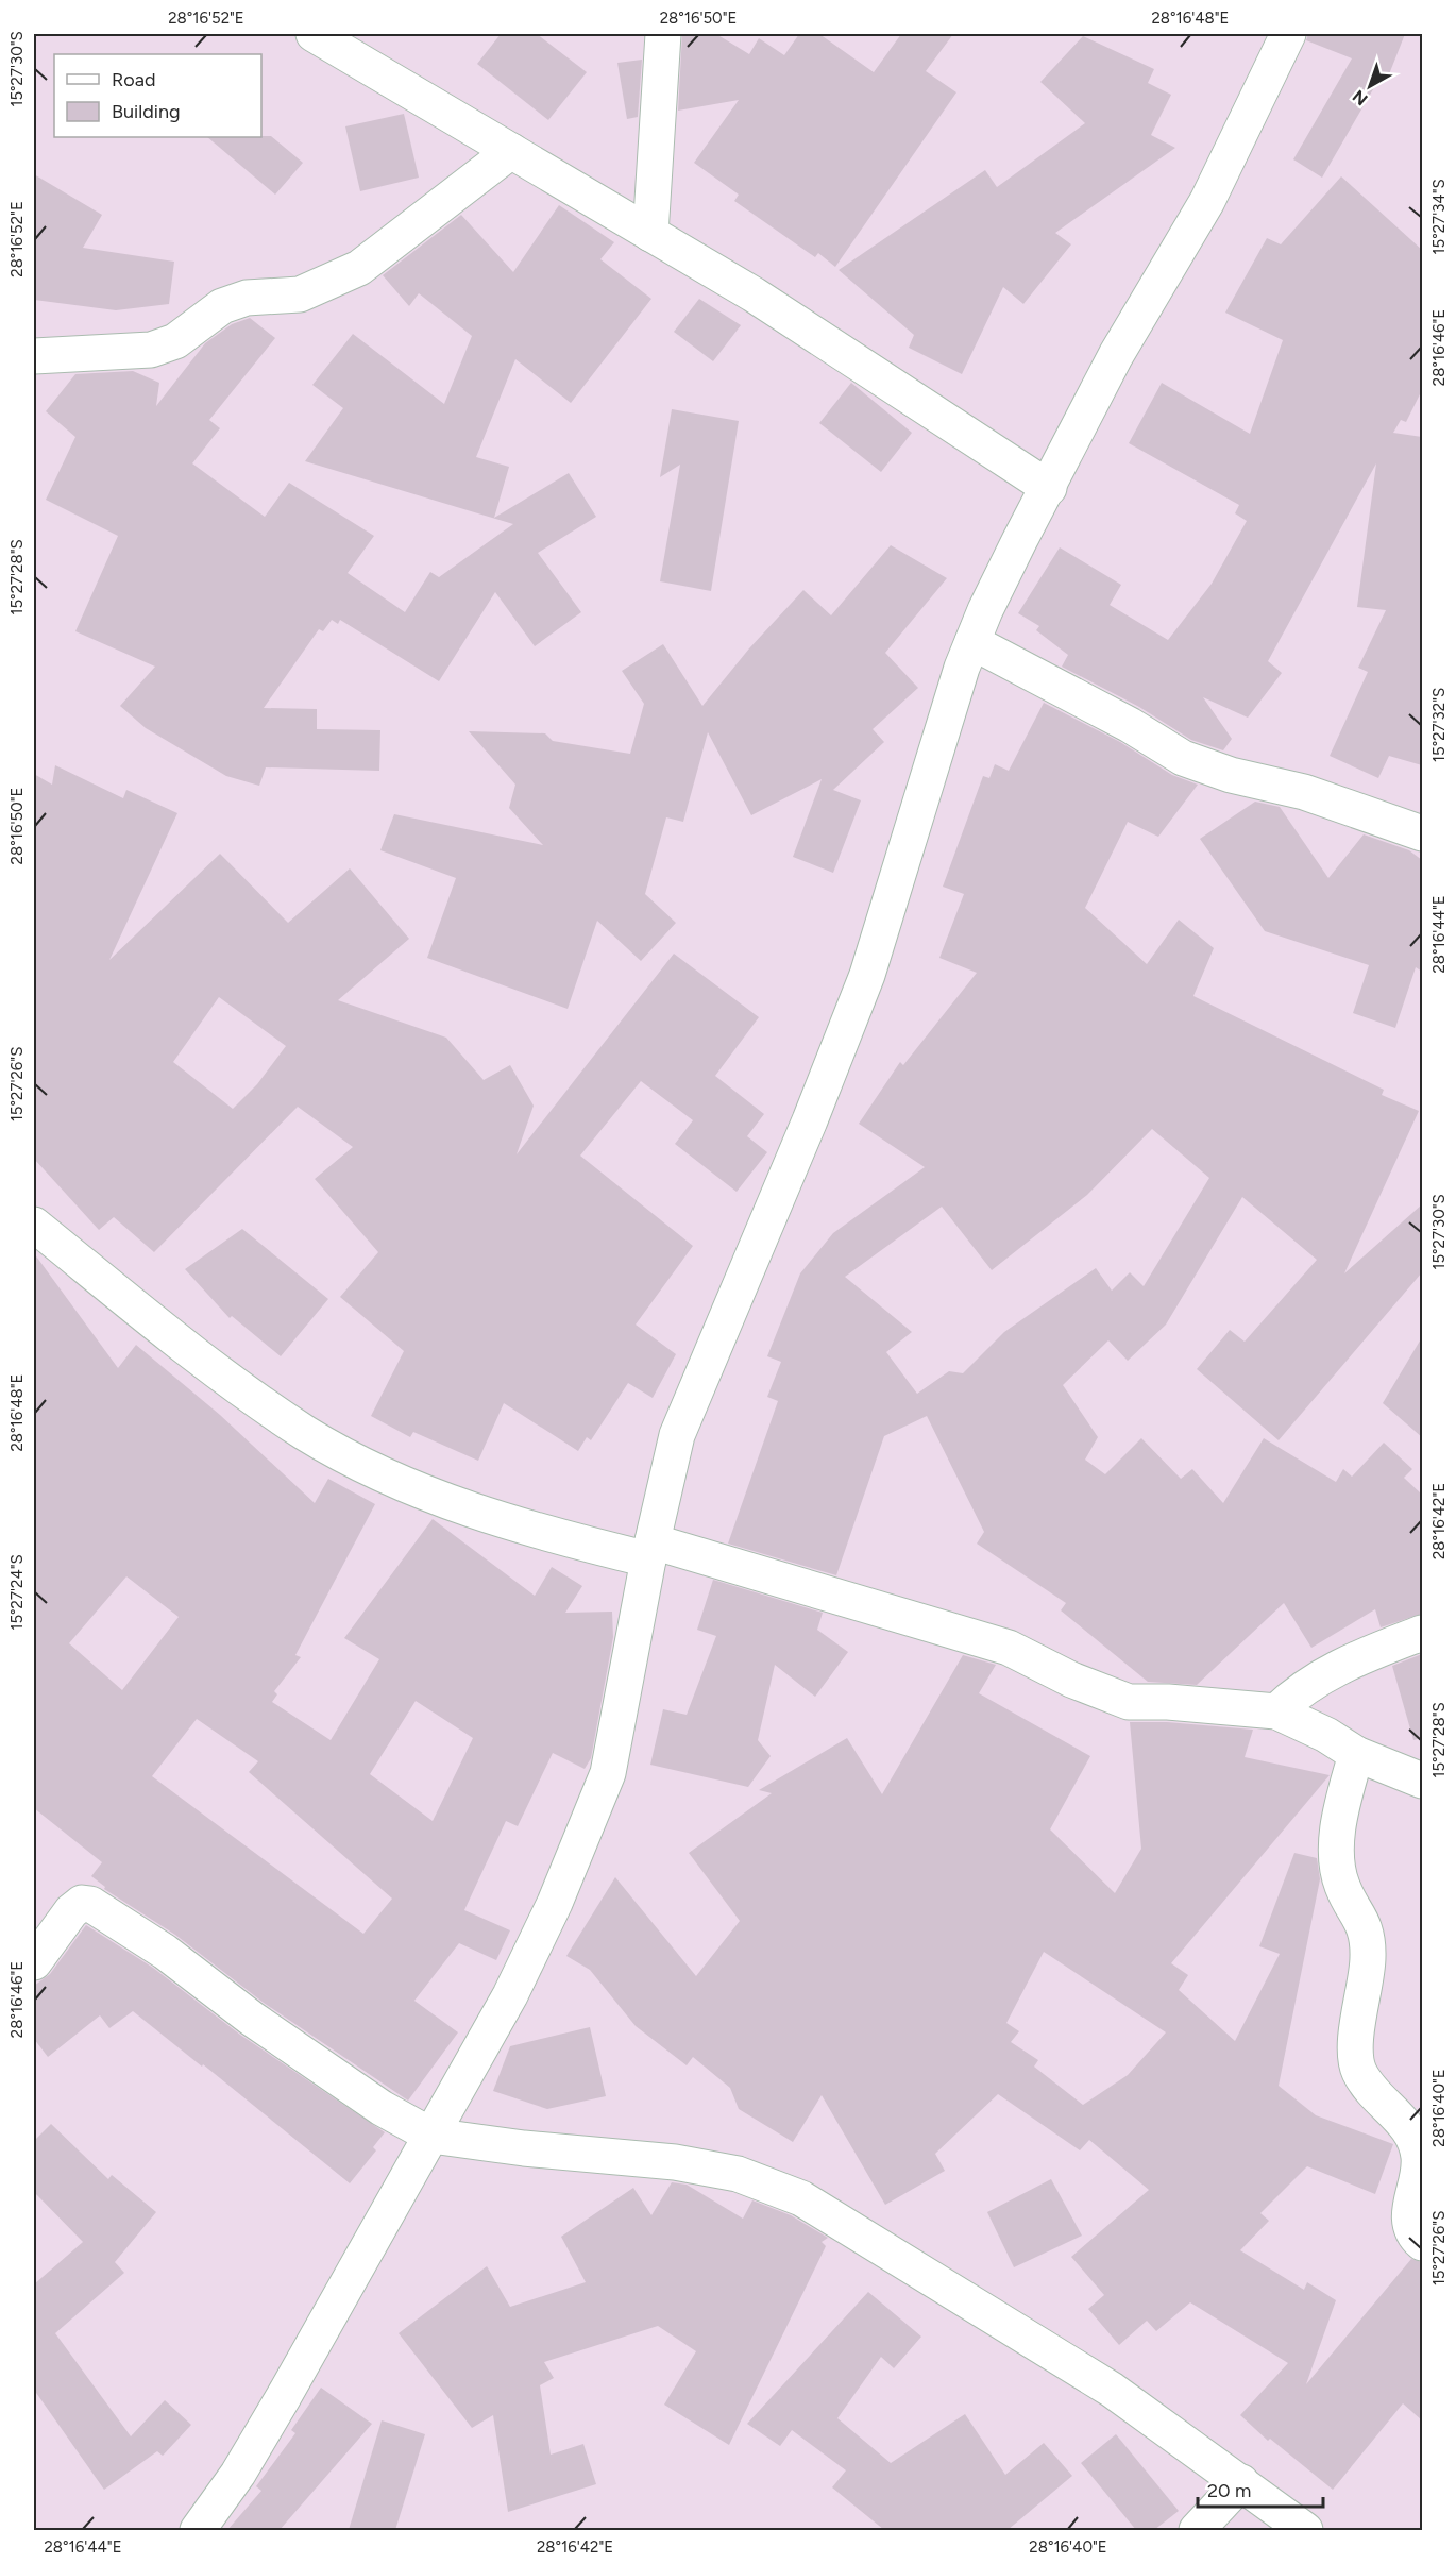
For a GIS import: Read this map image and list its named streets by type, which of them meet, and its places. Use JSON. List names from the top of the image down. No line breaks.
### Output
{"legend":["Road","Building"],"scale_bar":"20 m","north":"bottom left","coordinates":["28°16'52\"E","28°16'50\"E","28°16'48\"E","15°27'30\"S","15°27'34\"S","28°16'46\"E","15°27'28\"S","15°27'32\"S","28°16'44\"E","15°27'26\"S","28°16'42\"E","15°27'24\"S","28°16'40\"E"]}
